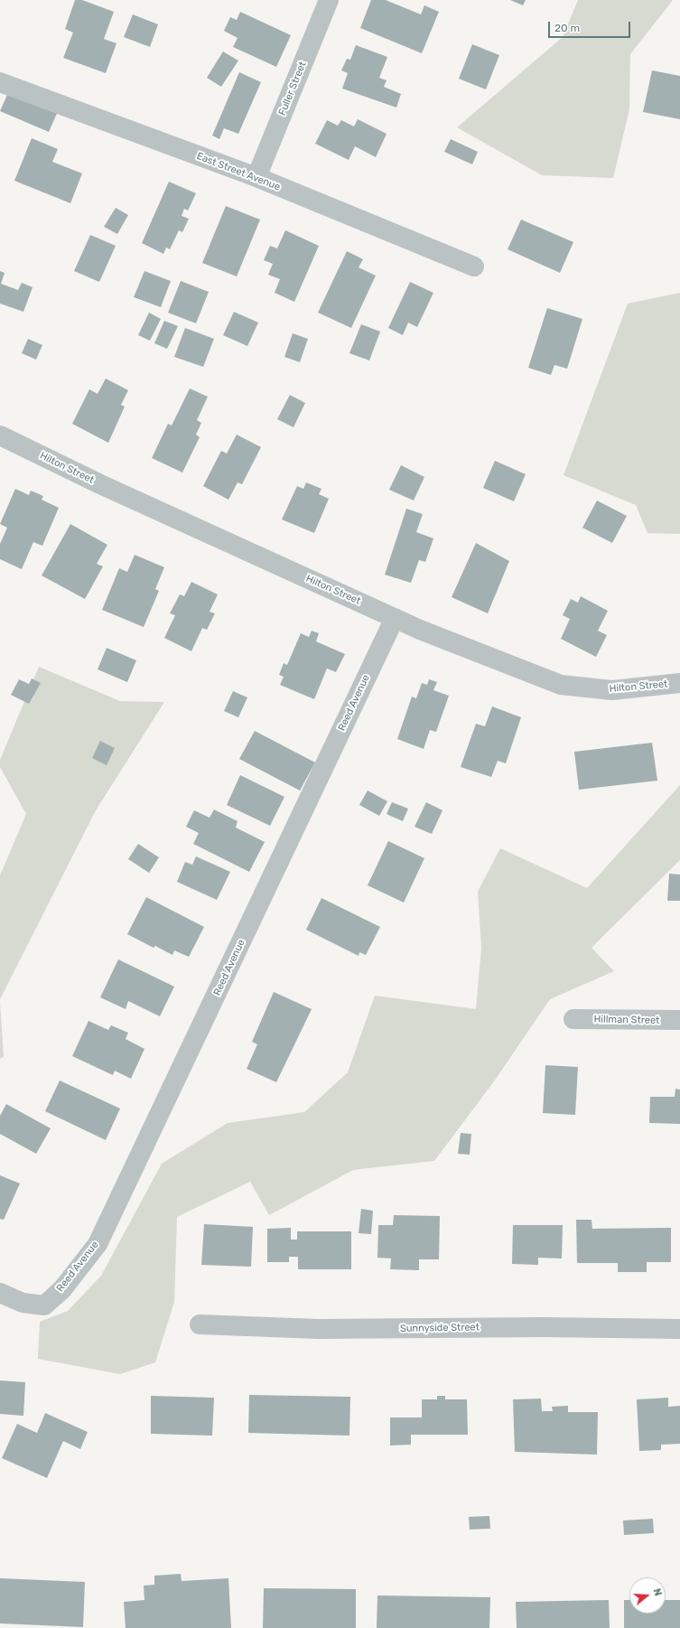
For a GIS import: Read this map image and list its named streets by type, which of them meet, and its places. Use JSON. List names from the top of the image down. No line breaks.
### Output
{"streets":{"street":["Fuller Street","East Street Avenue","Hilton Street","Reed Avenue","Hillman Street","Sunnyside Street"]},"crossings":[["Fuller Street","East Street Avenue"],["Hilton Street","Reed Avenue"]],"scale_bar":"20 m","north":"right"}
